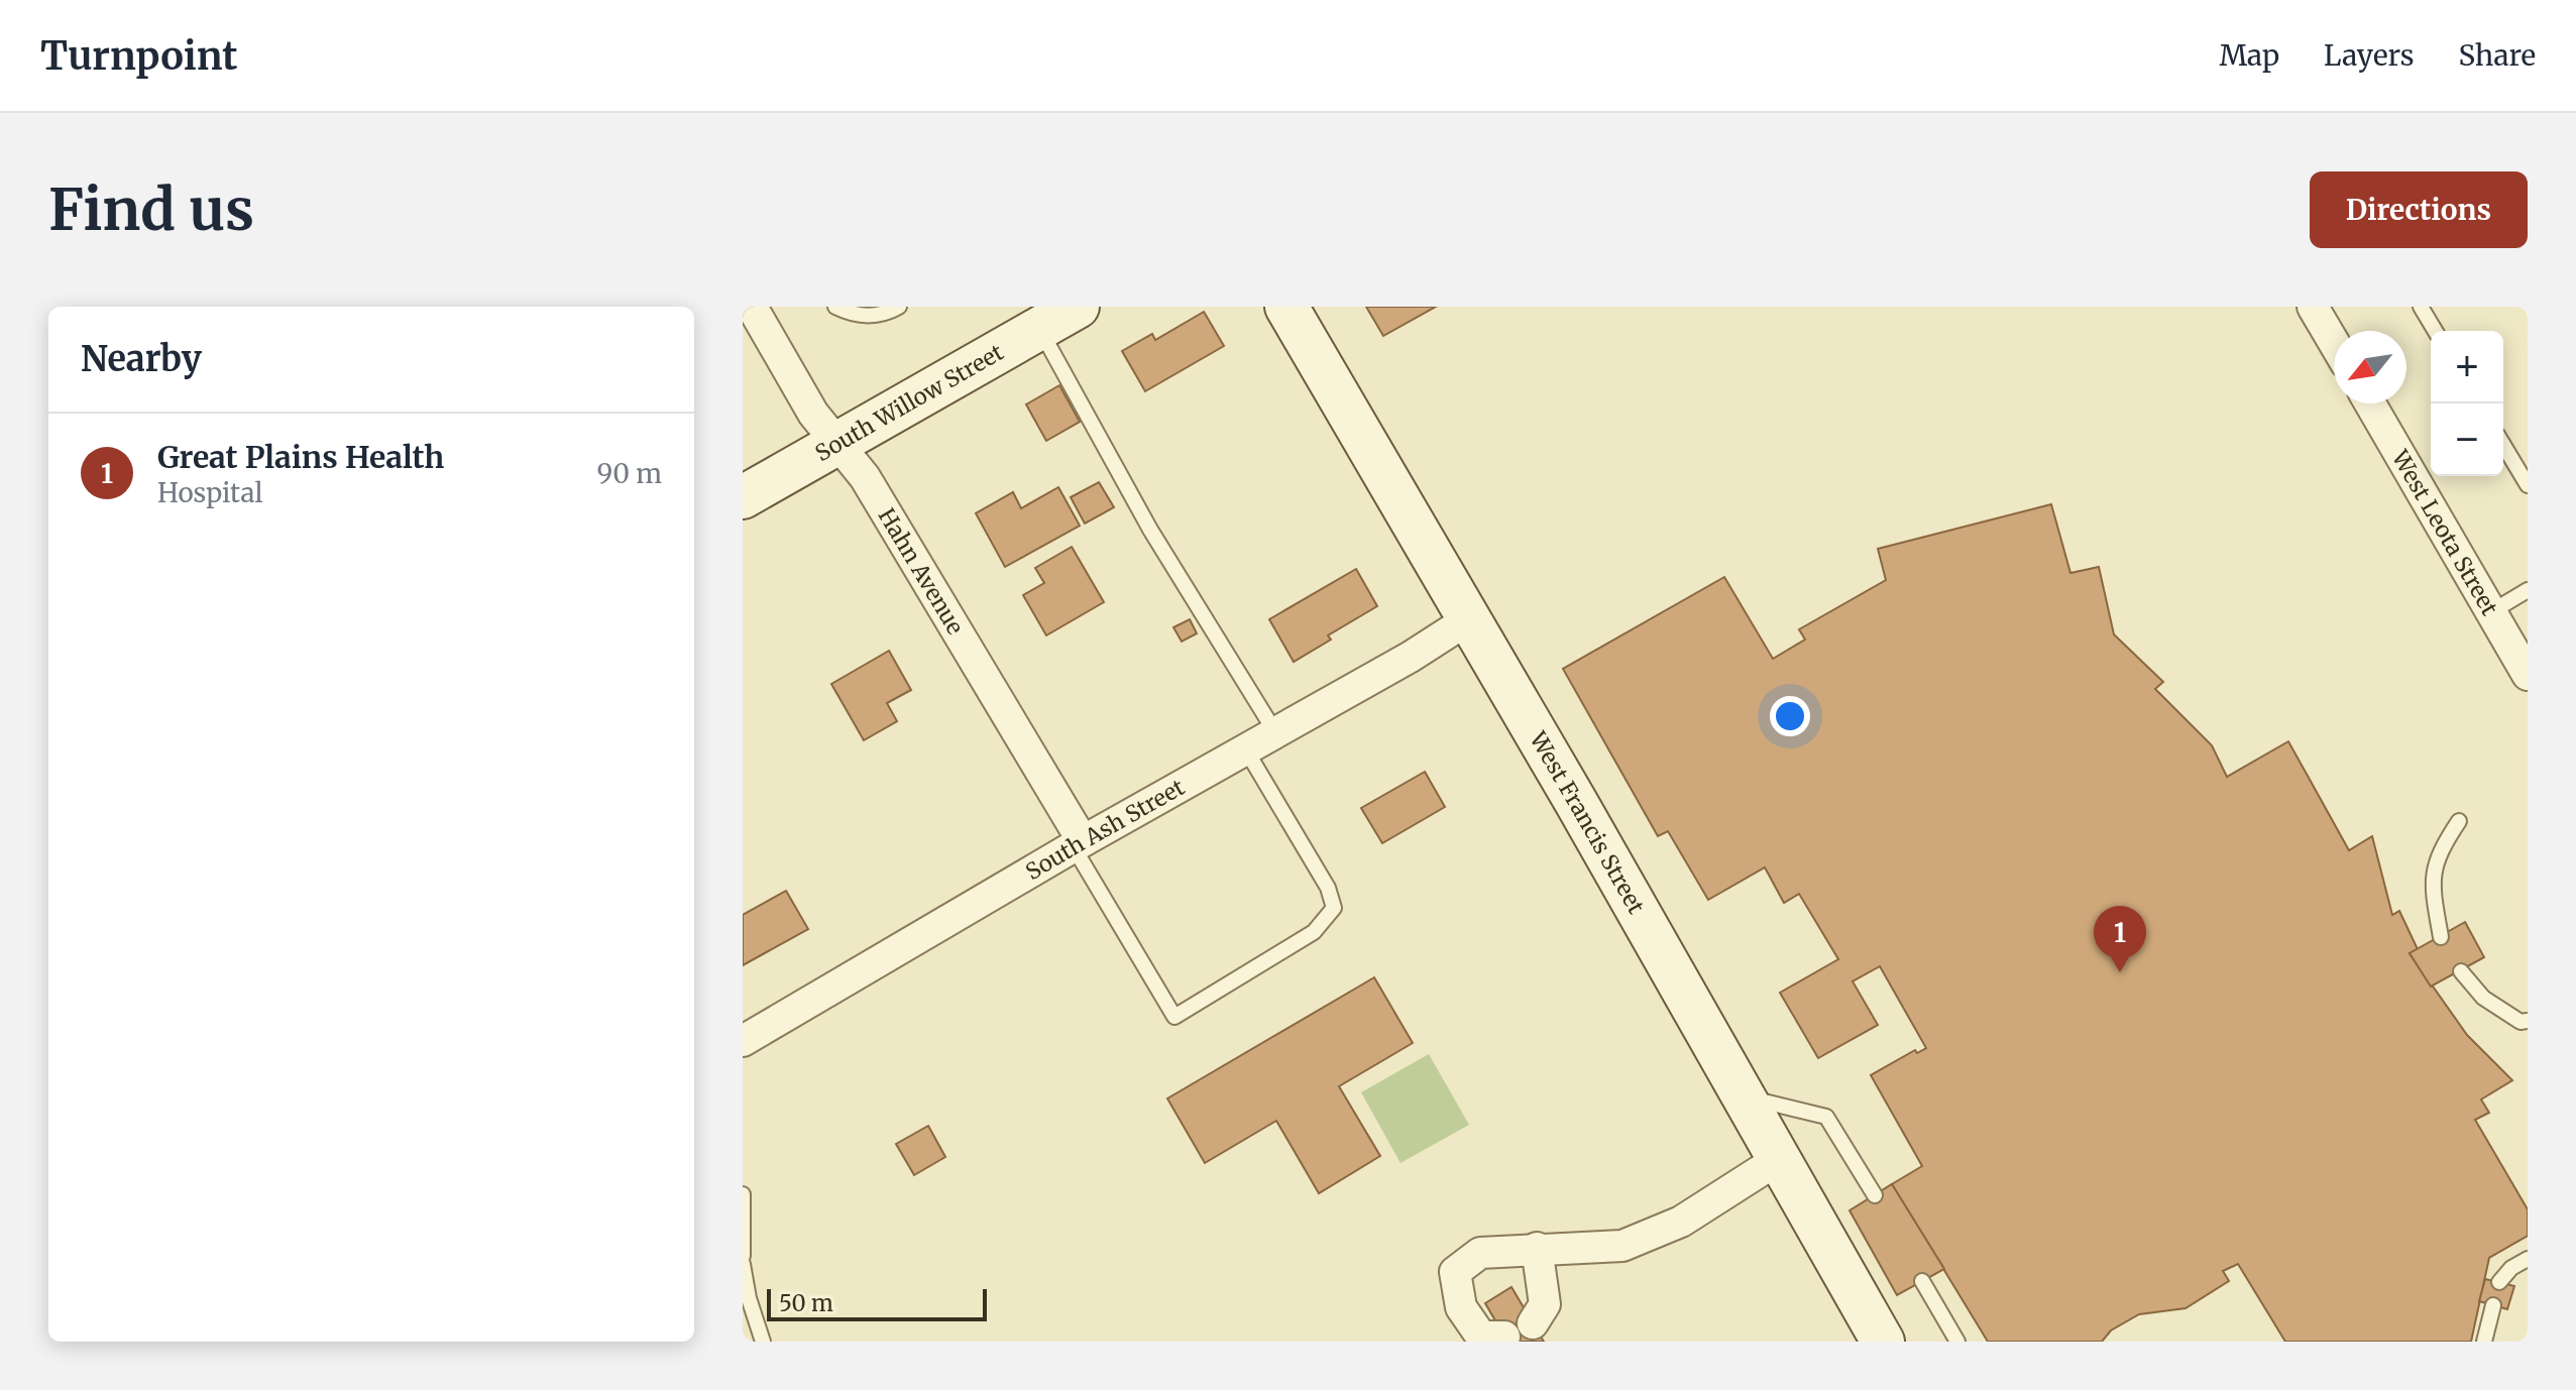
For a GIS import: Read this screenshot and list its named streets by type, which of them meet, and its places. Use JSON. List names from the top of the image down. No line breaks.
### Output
{"streets":{"street":["South Willow Street","West Leota Street","Hahn Avenue","West Francis Street","South Ash Street"]},"crossings":[["South Willow Street","Hahn Avenue"],["Hahn Avenue","South Ash Street"],["West Francis Street","South Ash Street"]],"scale_bar":"50 m","north":"bottom left","page":{"header":"Turnpoint","nav":["Map","Layers","Share"],"buttons":"Directions","title":"Find us","heading":"Nearby","map_buttons":["+","−"],"list":[{"mark":"1","name":"Great Plains Health","note":"Hospital","value":"90 m"}],"pins":"1","scale":"50 m"}}
